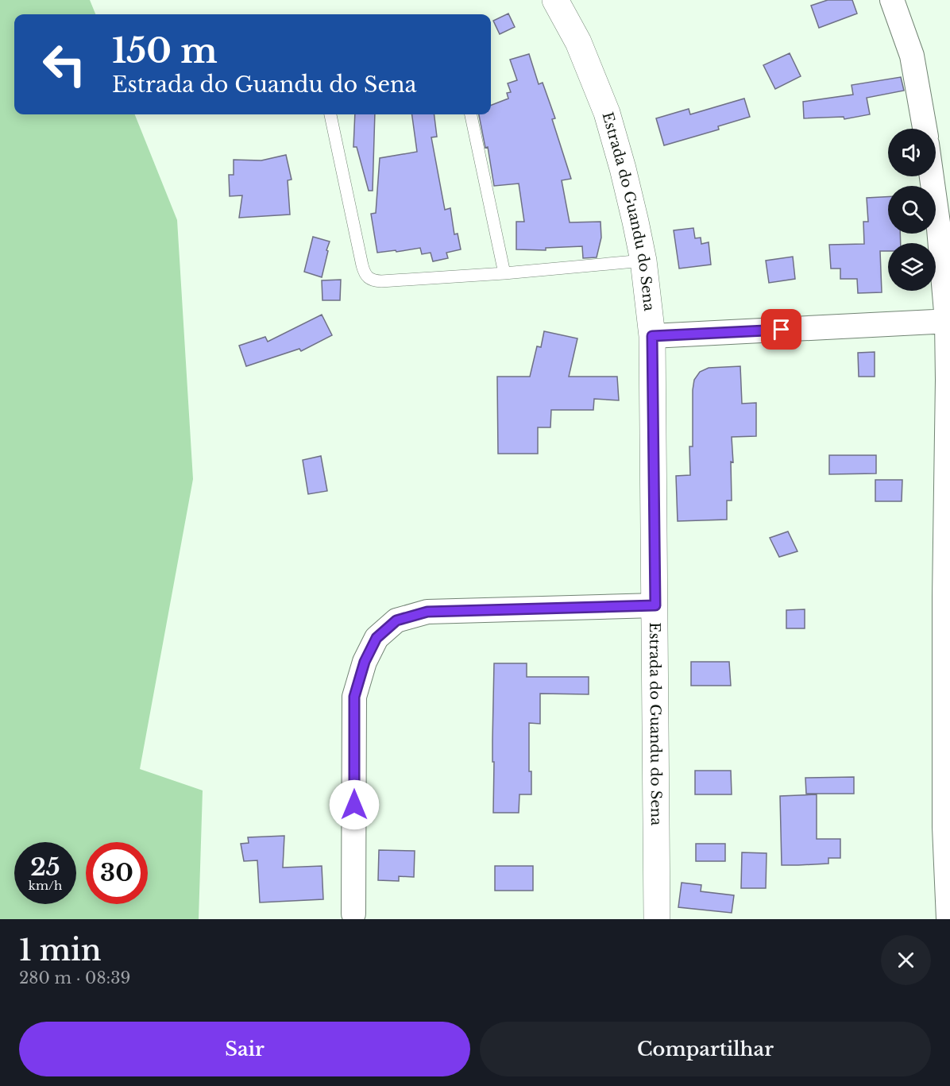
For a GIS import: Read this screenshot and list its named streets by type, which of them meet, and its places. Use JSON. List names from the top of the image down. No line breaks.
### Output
{"streets":{"main road":["Estrada do Guandu do Sena"]},"page":{"turn":["150 m","Estrada do Guandu do Sena"],"speed":"25 km/h","limit":"30","heading":["1 min","280 m · 08:39"],"buttons":["Sair","Compartilhar"]}}
